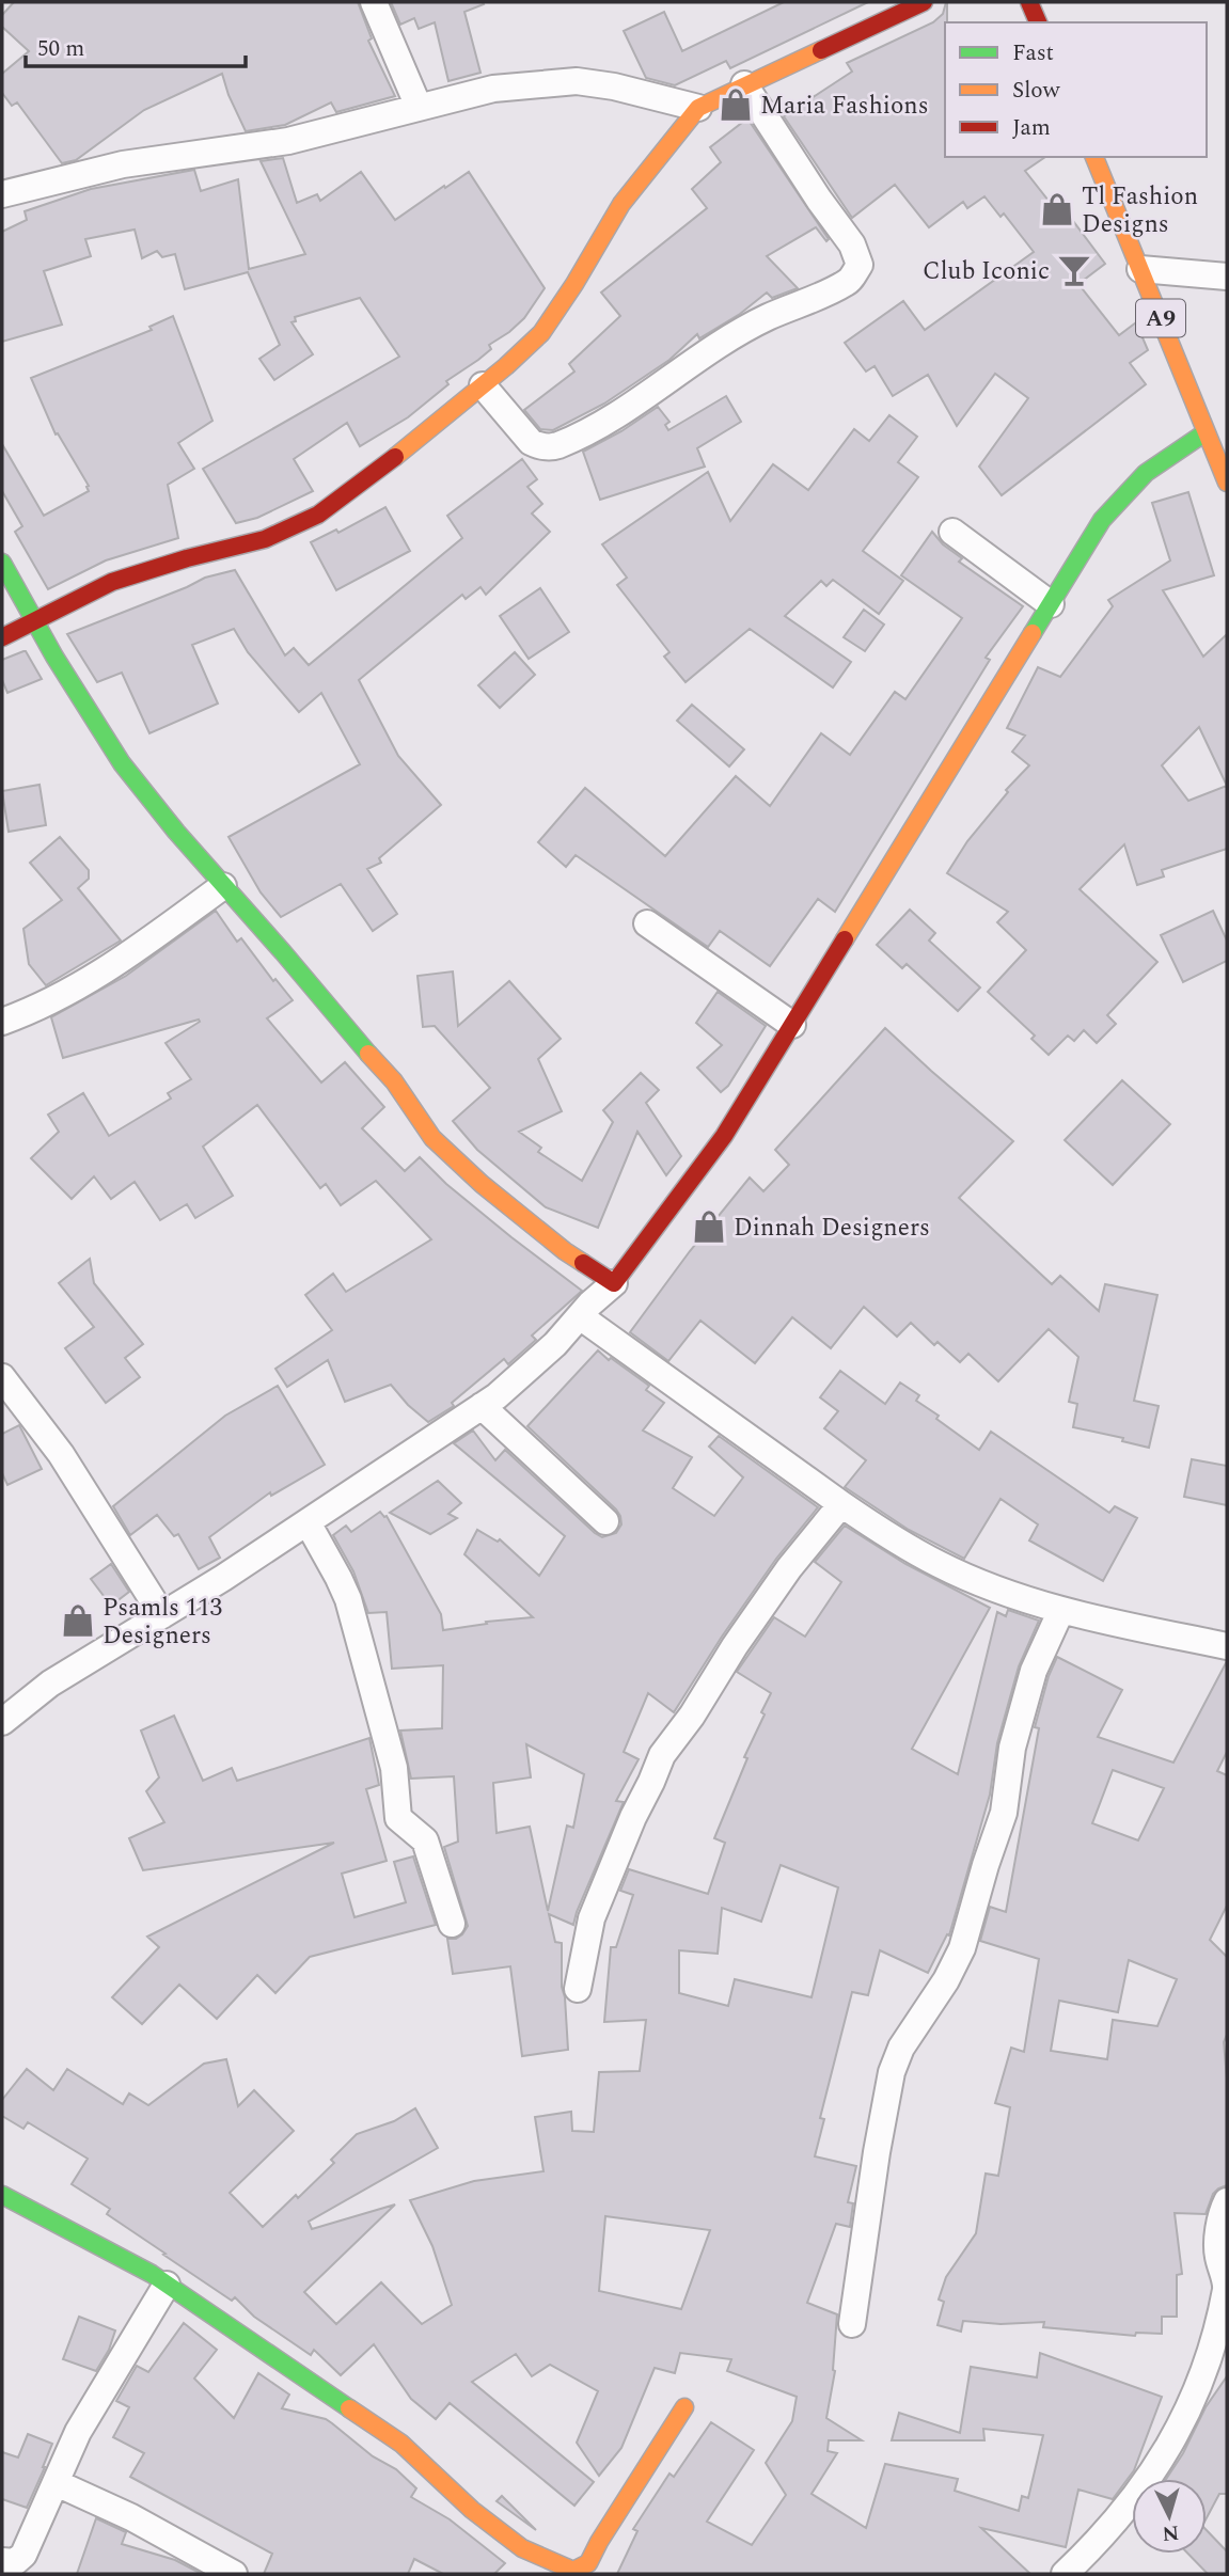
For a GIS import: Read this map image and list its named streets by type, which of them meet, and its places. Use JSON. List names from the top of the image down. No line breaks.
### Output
{"streets":{"street":["A9"]},"places":{"shop":["Maria Fashions","Tl Fashion Designs","Dinnah Designers","Psamls 113 Designers"],"bar":["Club Iconic"]},"legend":["Fast","Slow","Jam"],"scale_bar":"50 m","north":"bottom"}
